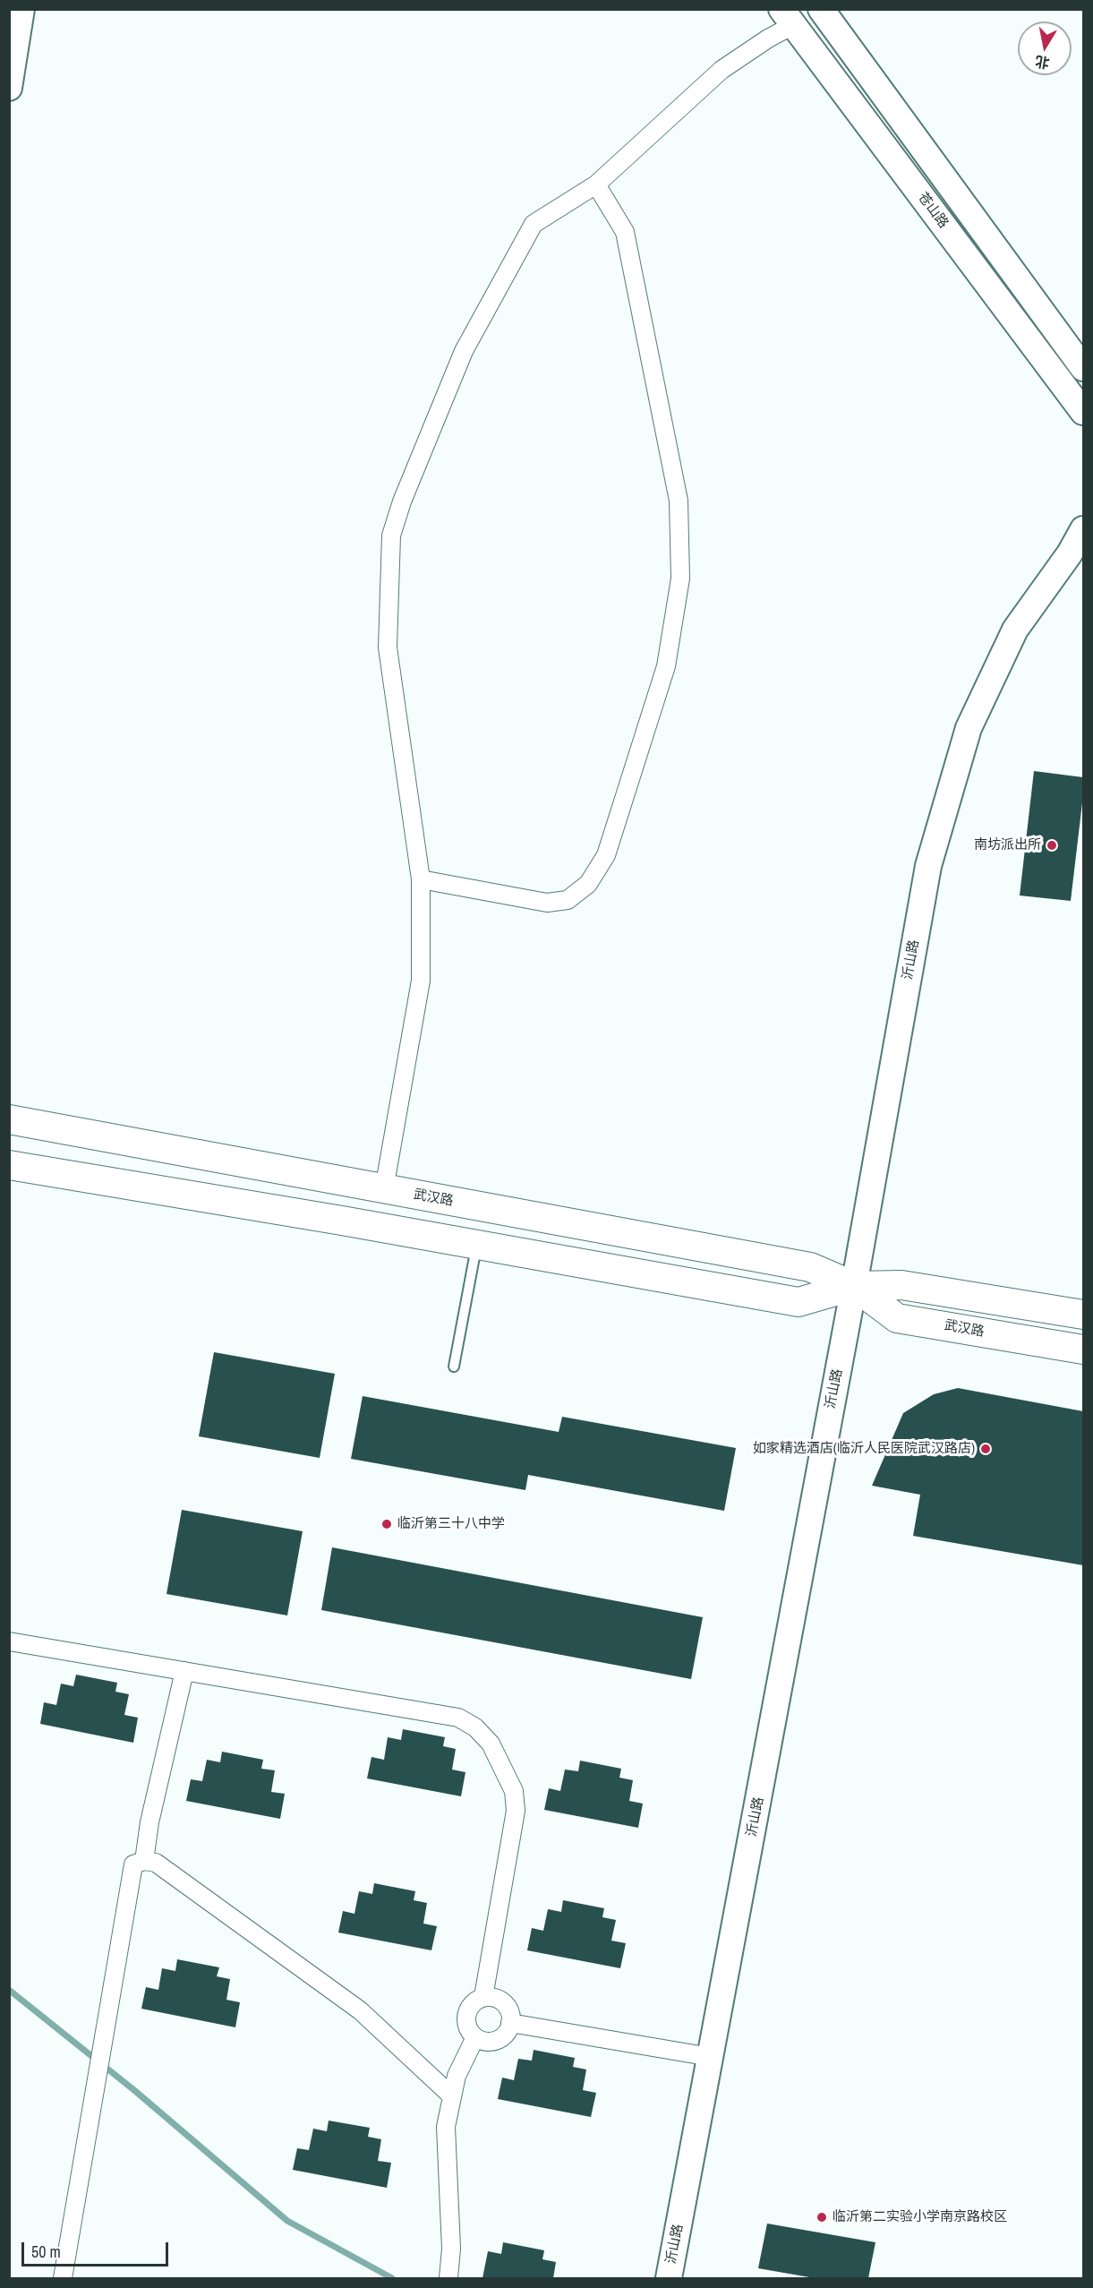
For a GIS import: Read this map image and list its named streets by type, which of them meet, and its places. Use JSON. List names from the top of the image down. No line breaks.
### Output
{"streets":{"main road":["武汉路"],"street":["苍山路","沂山路"]},"crossings":[["沂山路","武汉路"]],"places":["南坊派出所","如家精选酒店(临沂人民医院武汉路店)","临沂第三十八中学","临沂第二实验小学南京路校区"],"scale_bar":"50 m","north":"bottom"}
